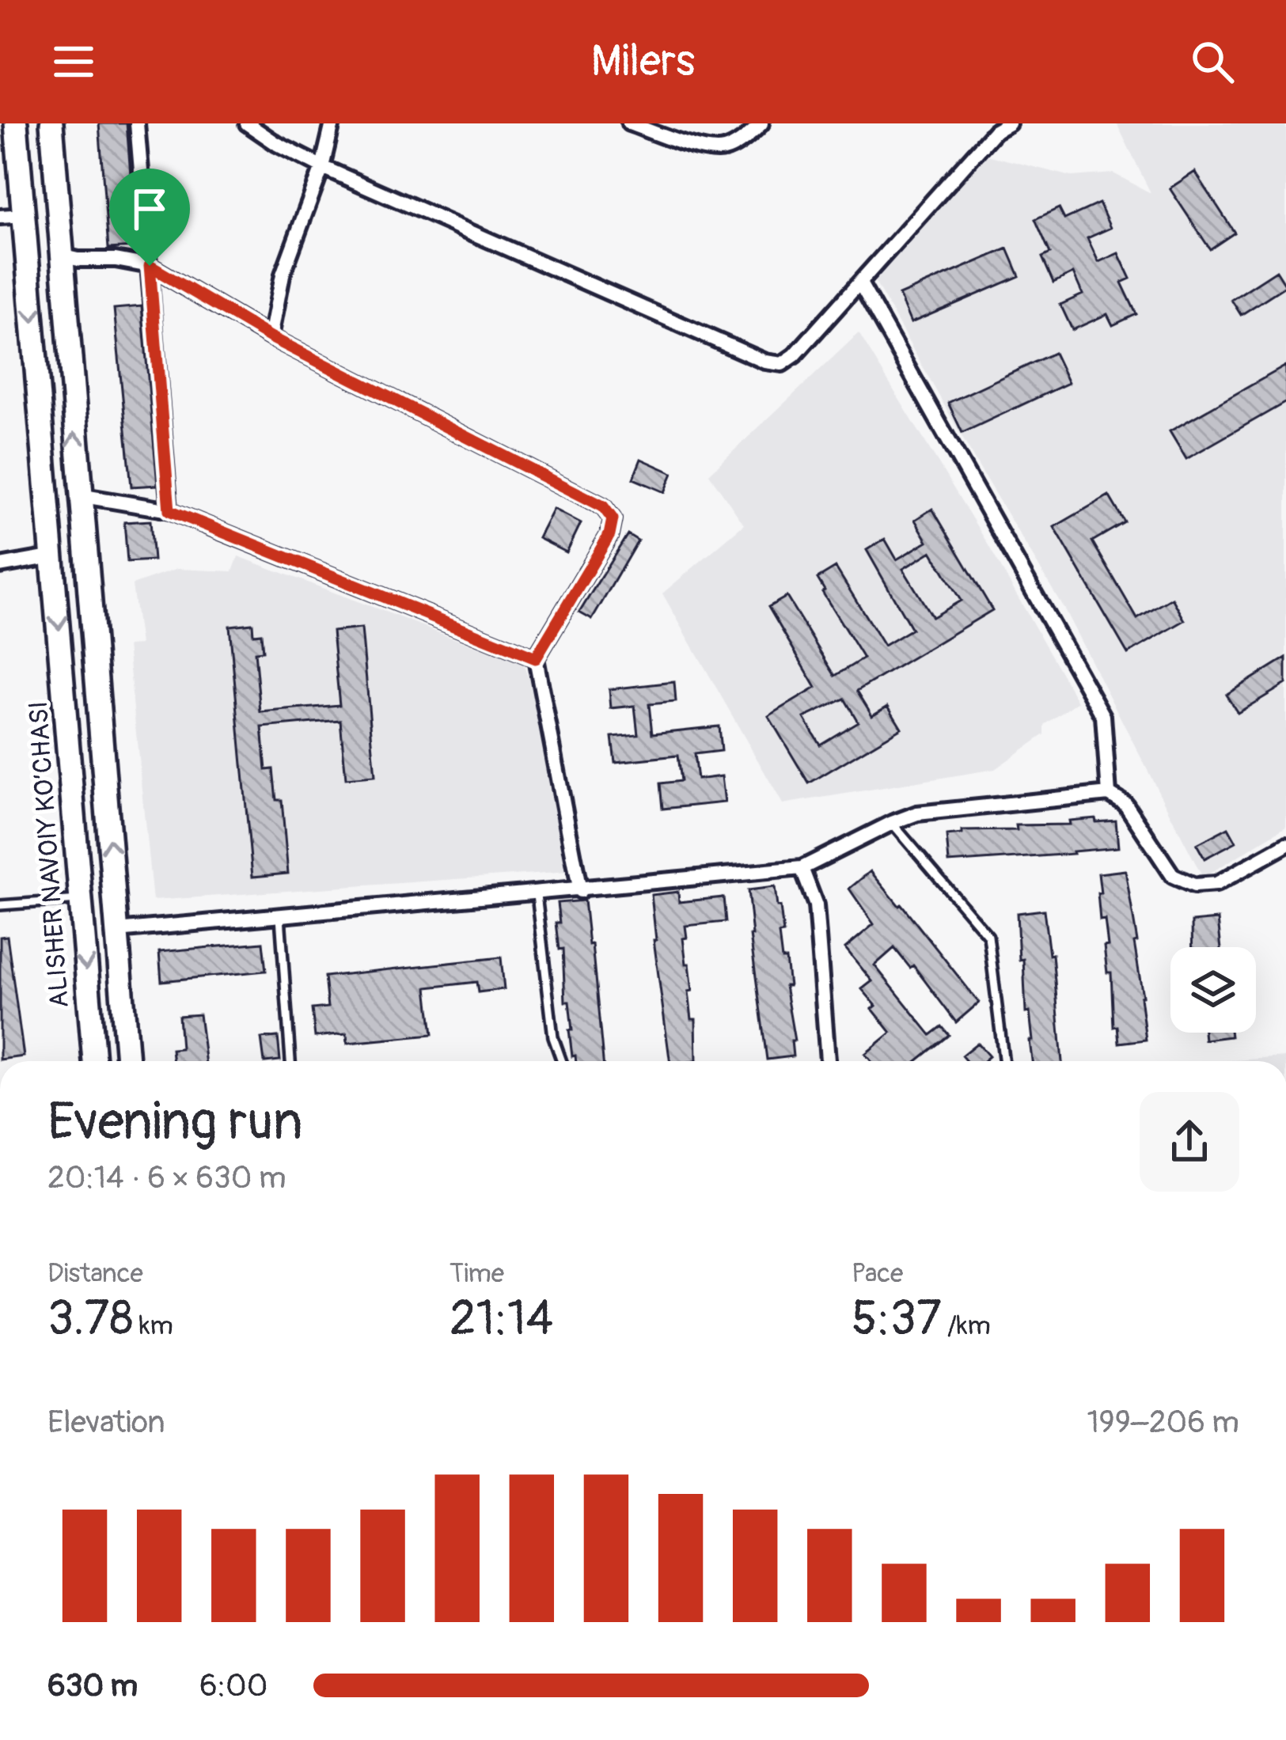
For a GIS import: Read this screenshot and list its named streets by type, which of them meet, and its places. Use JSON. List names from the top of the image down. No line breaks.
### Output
{"streets":{"main road":["ALISHER NAVOIY KO’CHASI"]},"page":{"header":"Milers","heading":["Evening run","20:14 · 6 × 630 m"],"stats":[["Distance","3.78 km"],["Time","21:14"],["Pace","5:37 /km"]],"chart":["Elevation","199–206 m"],"list":[{"name":"630 m","note":"6:00"}]}}
